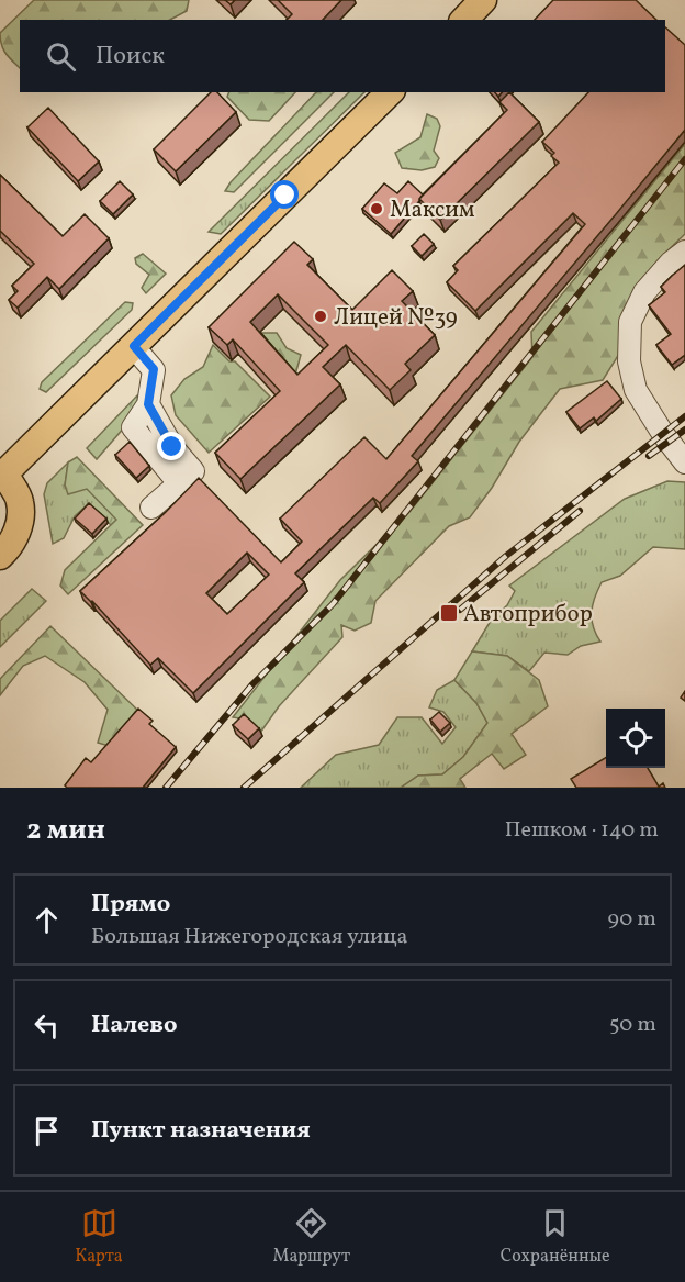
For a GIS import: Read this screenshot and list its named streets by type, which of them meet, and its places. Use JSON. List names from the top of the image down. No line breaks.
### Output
{"places":{"other":["Максим","Лицей №39"],"transit":["Автоприбор"]},"page":{"search":"Поиск","heading":["2 мин","Пешком · 140 m"],"list":[["Прямо","Большая Нижегородская улица","90 m"],["Налево","50 m"],"Пункт назначения"],"nav":["Карта","Маршрут","Сохранённые"]}}
